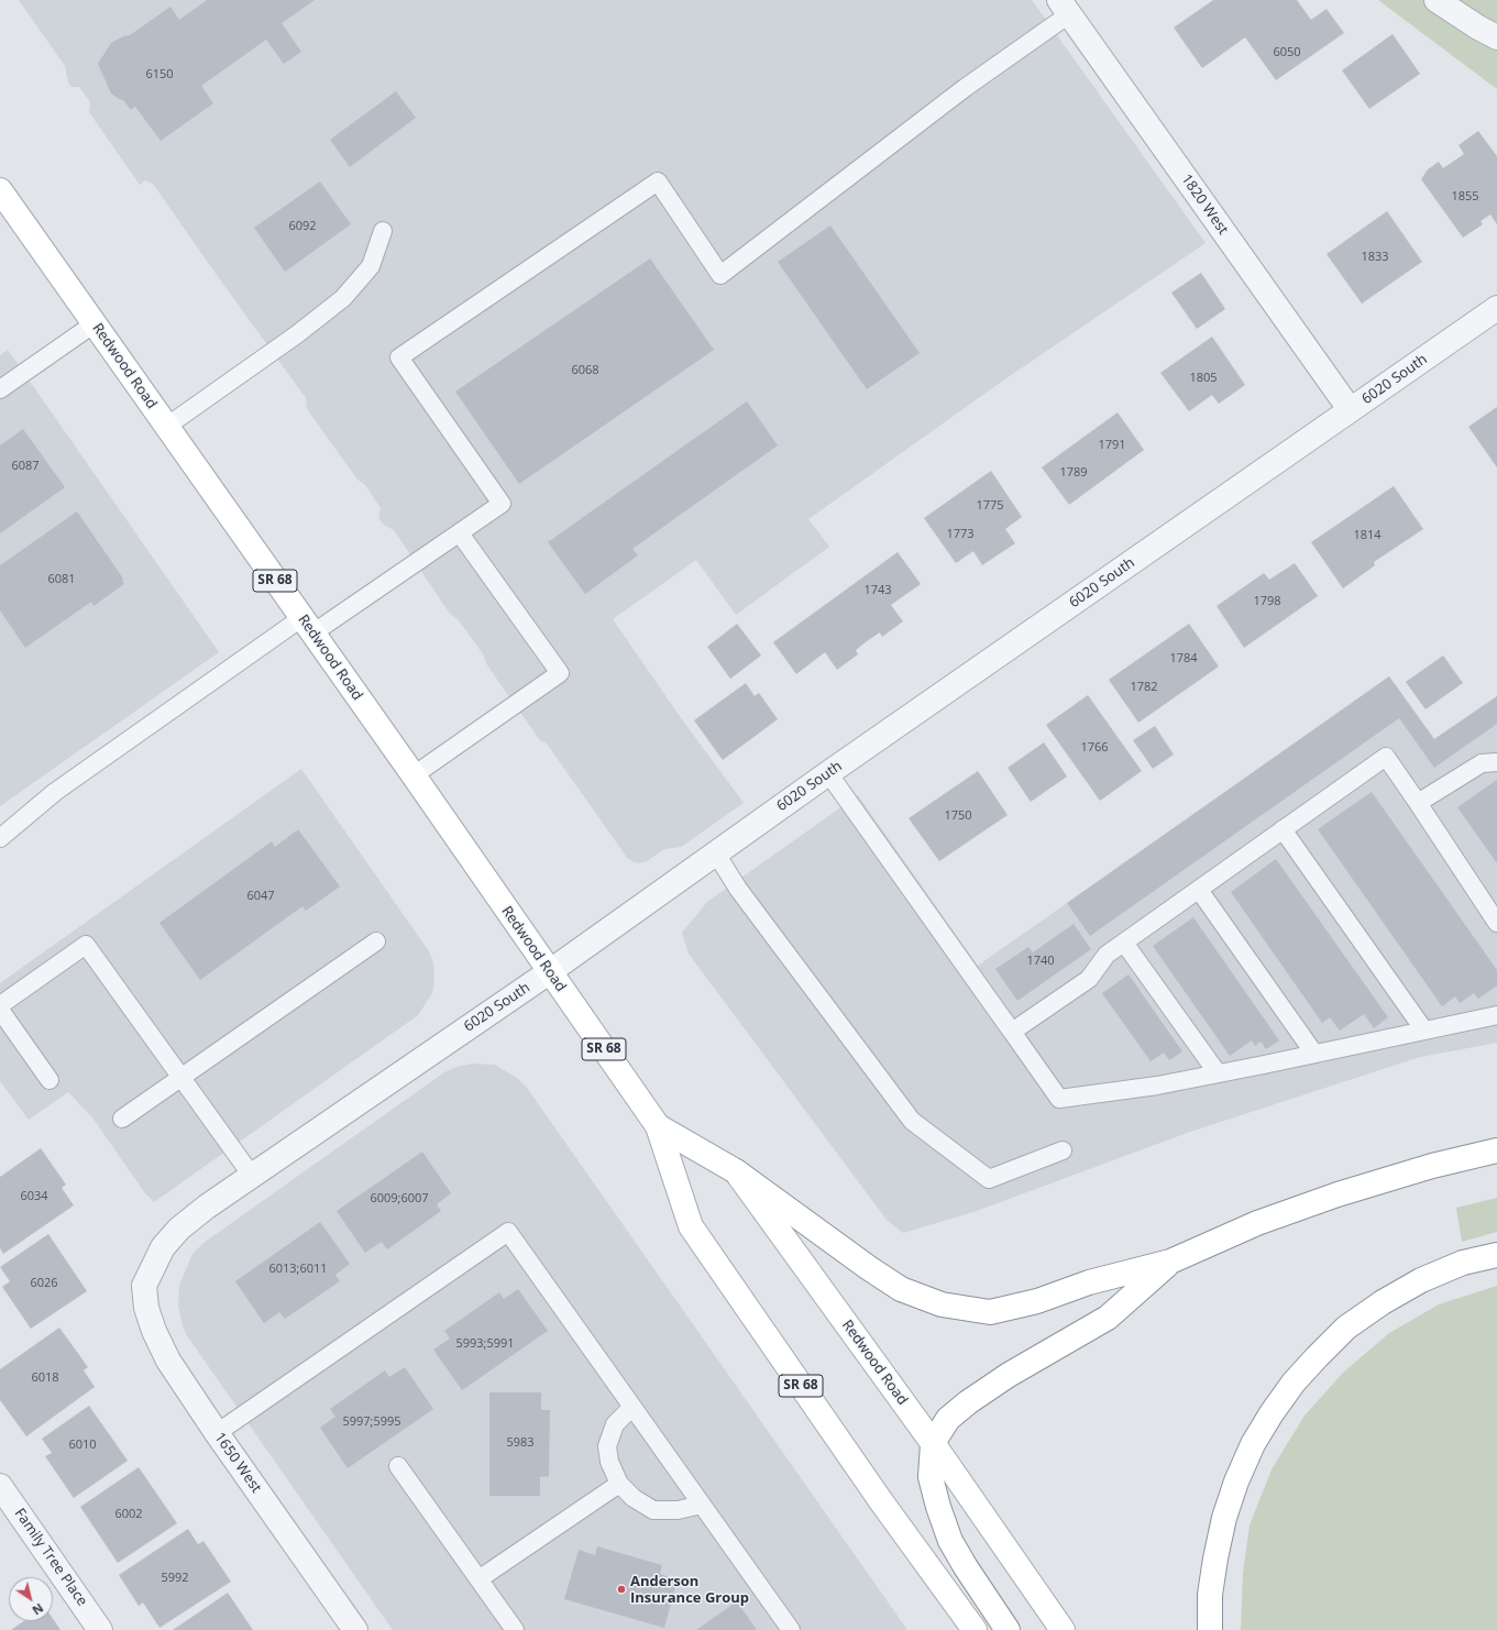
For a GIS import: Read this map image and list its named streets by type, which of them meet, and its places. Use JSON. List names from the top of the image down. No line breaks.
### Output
{"streets":{"main road":["Redwood Road","SR 68"],"street":["1820 West","6020 South","1650 West","Family Tree Place"]},"crossings":[["1820 West","6020 South"],["Redwood Road","6020 South"],["6020 South","1650 West"]],"places":["Anderson Insurance Group"],"house_numbers":["6050","6150","1855","6092","1833","6068","1805","1791","6087","1789","1775","1773","1814","6081","1743","1798","1784","1782","1766","1750","6047","1740","6034","6009;6007","6013;6011","6026","5993;5991","6018","5997;5995","5983","6010","6002","5992"],"north":"bottom right"}
